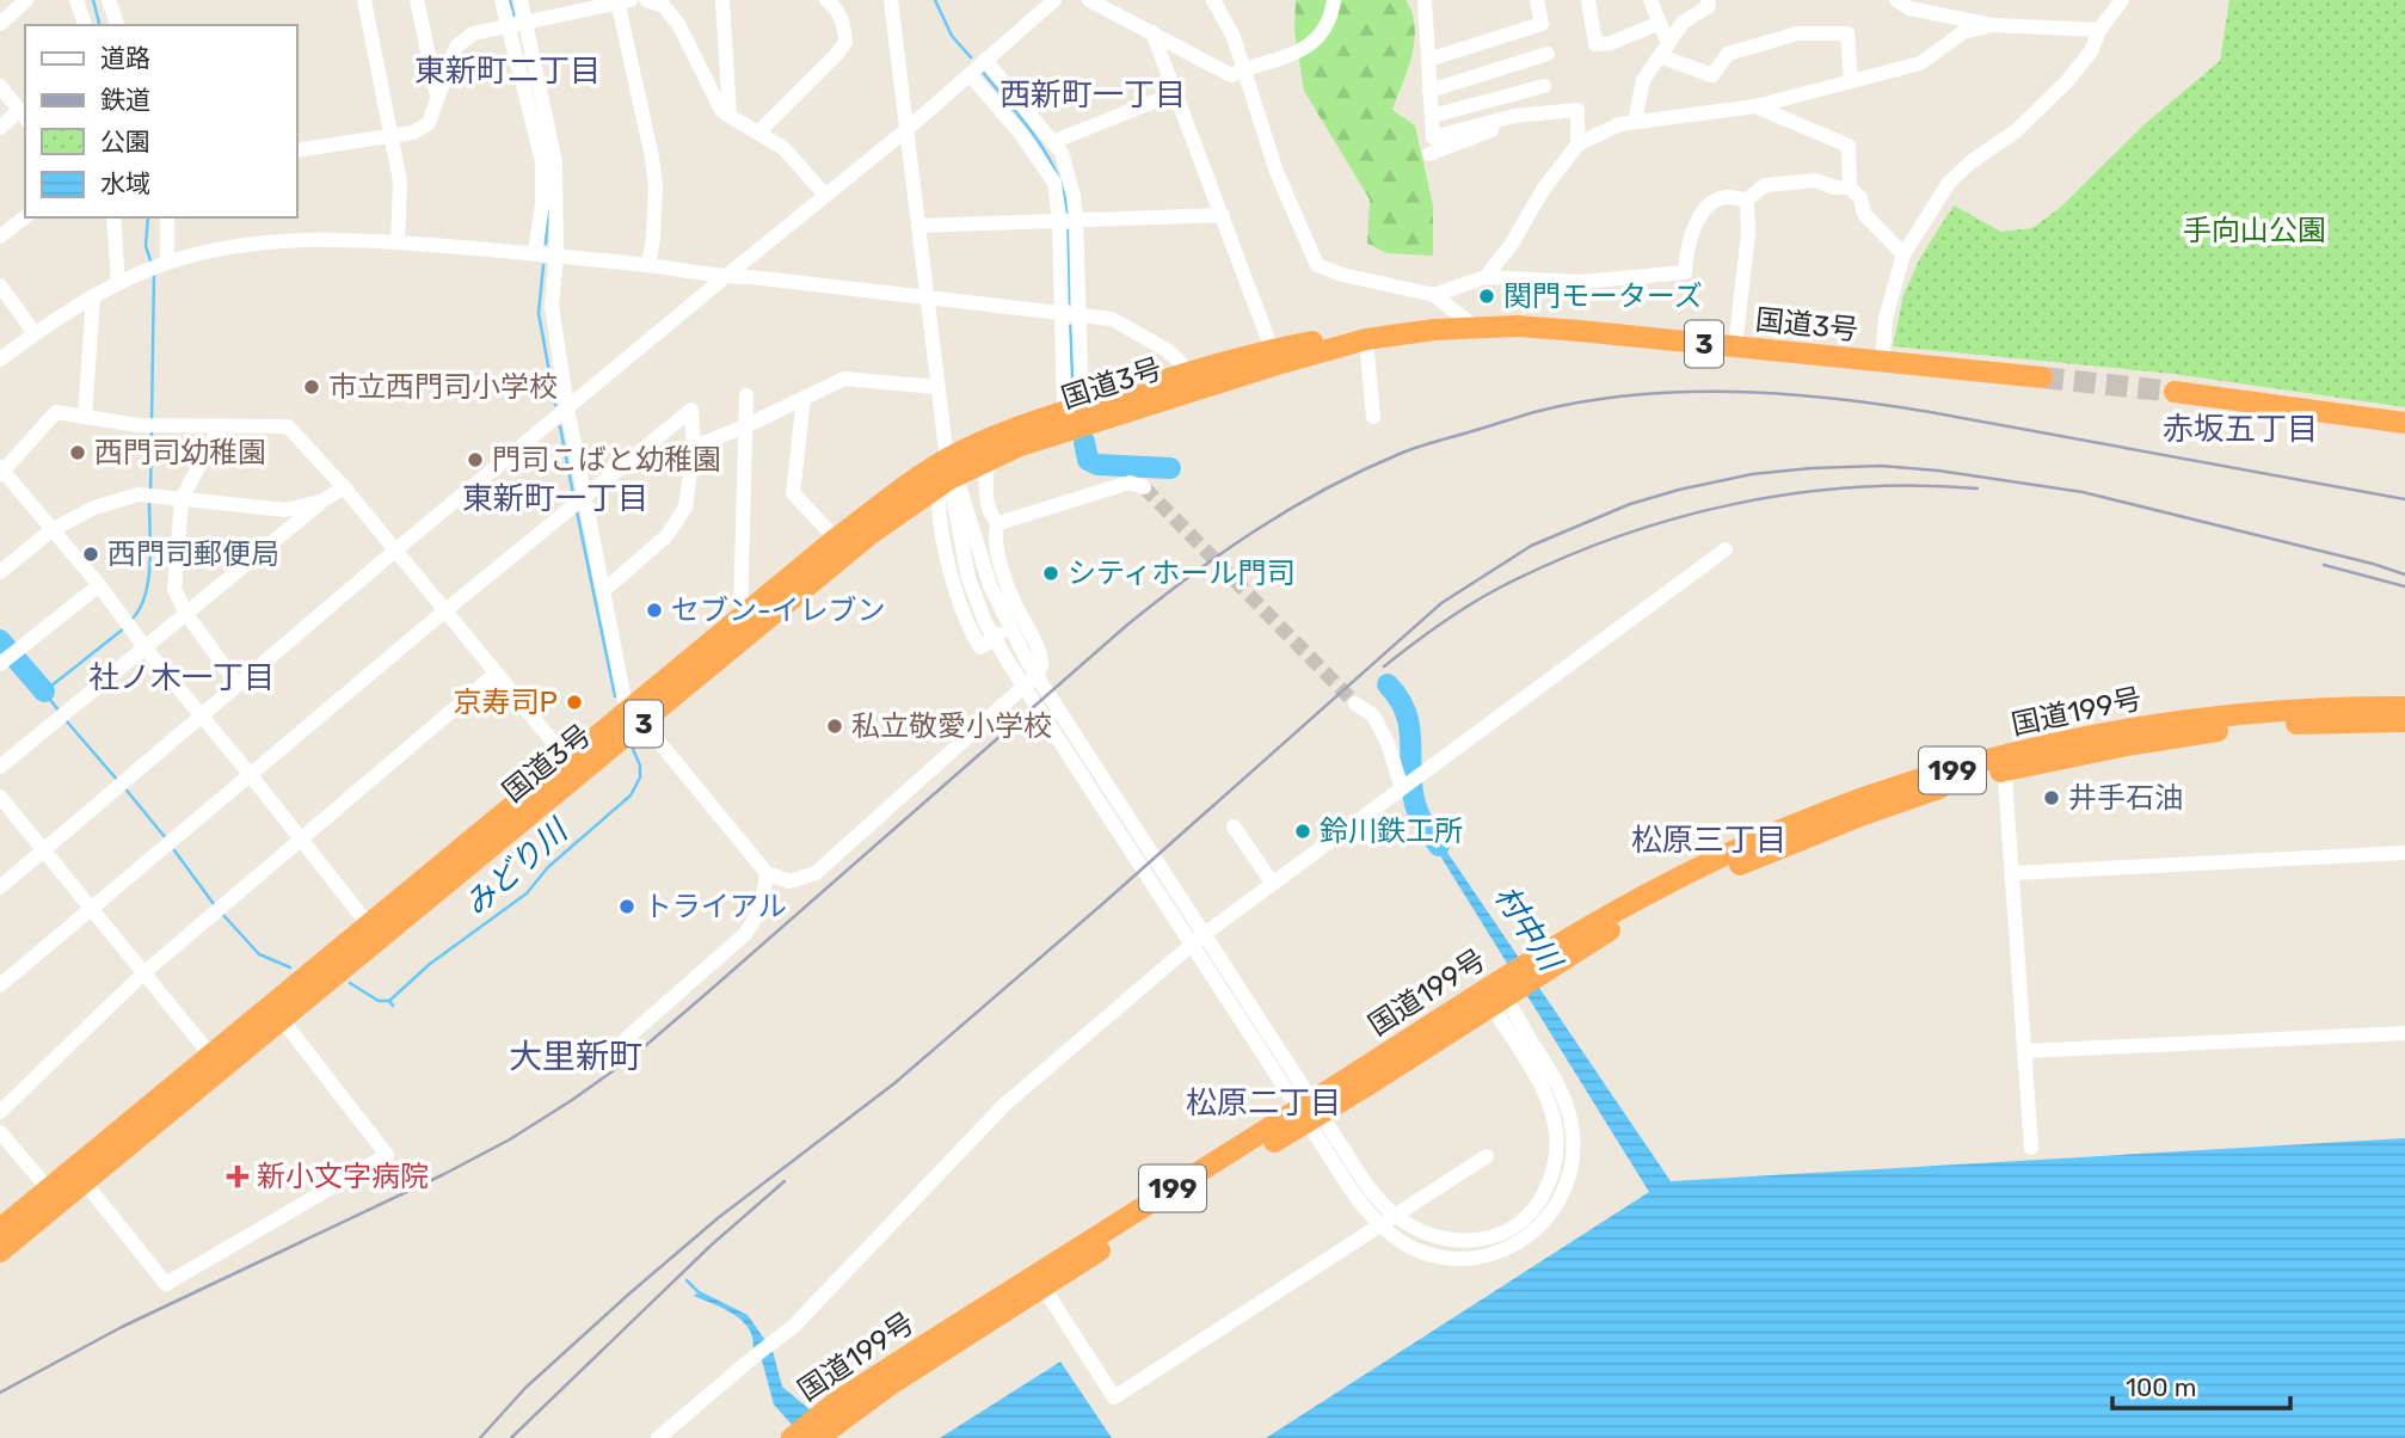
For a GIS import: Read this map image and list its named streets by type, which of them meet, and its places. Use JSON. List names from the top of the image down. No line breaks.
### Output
{"streets":{"highway":["国道3号","3","国道199号","199"]},"districts":["東新町二丁目","西新町一丁目","赤坂五丁目","東新町一丁目","社ノ木一丁目","松原三丁目","大里新町","松原二丁目"],"water":["みどり川","村中川"],"parks":["手向山公園"],"places":{"other":["関門モーターズ","市立西門司小学校","西門司幼稚園","門司こばと幼稚園","西門司郵便局","シティホール門司","セブン-イレブン","京寿司P","私立敬愛小学校","井手石油","鈴川鉄工所","トライアル"],"health":["新小文字病院"]},"legend":["道路","鉄道","公園","水域"],"scale_bar":"100 m"}
